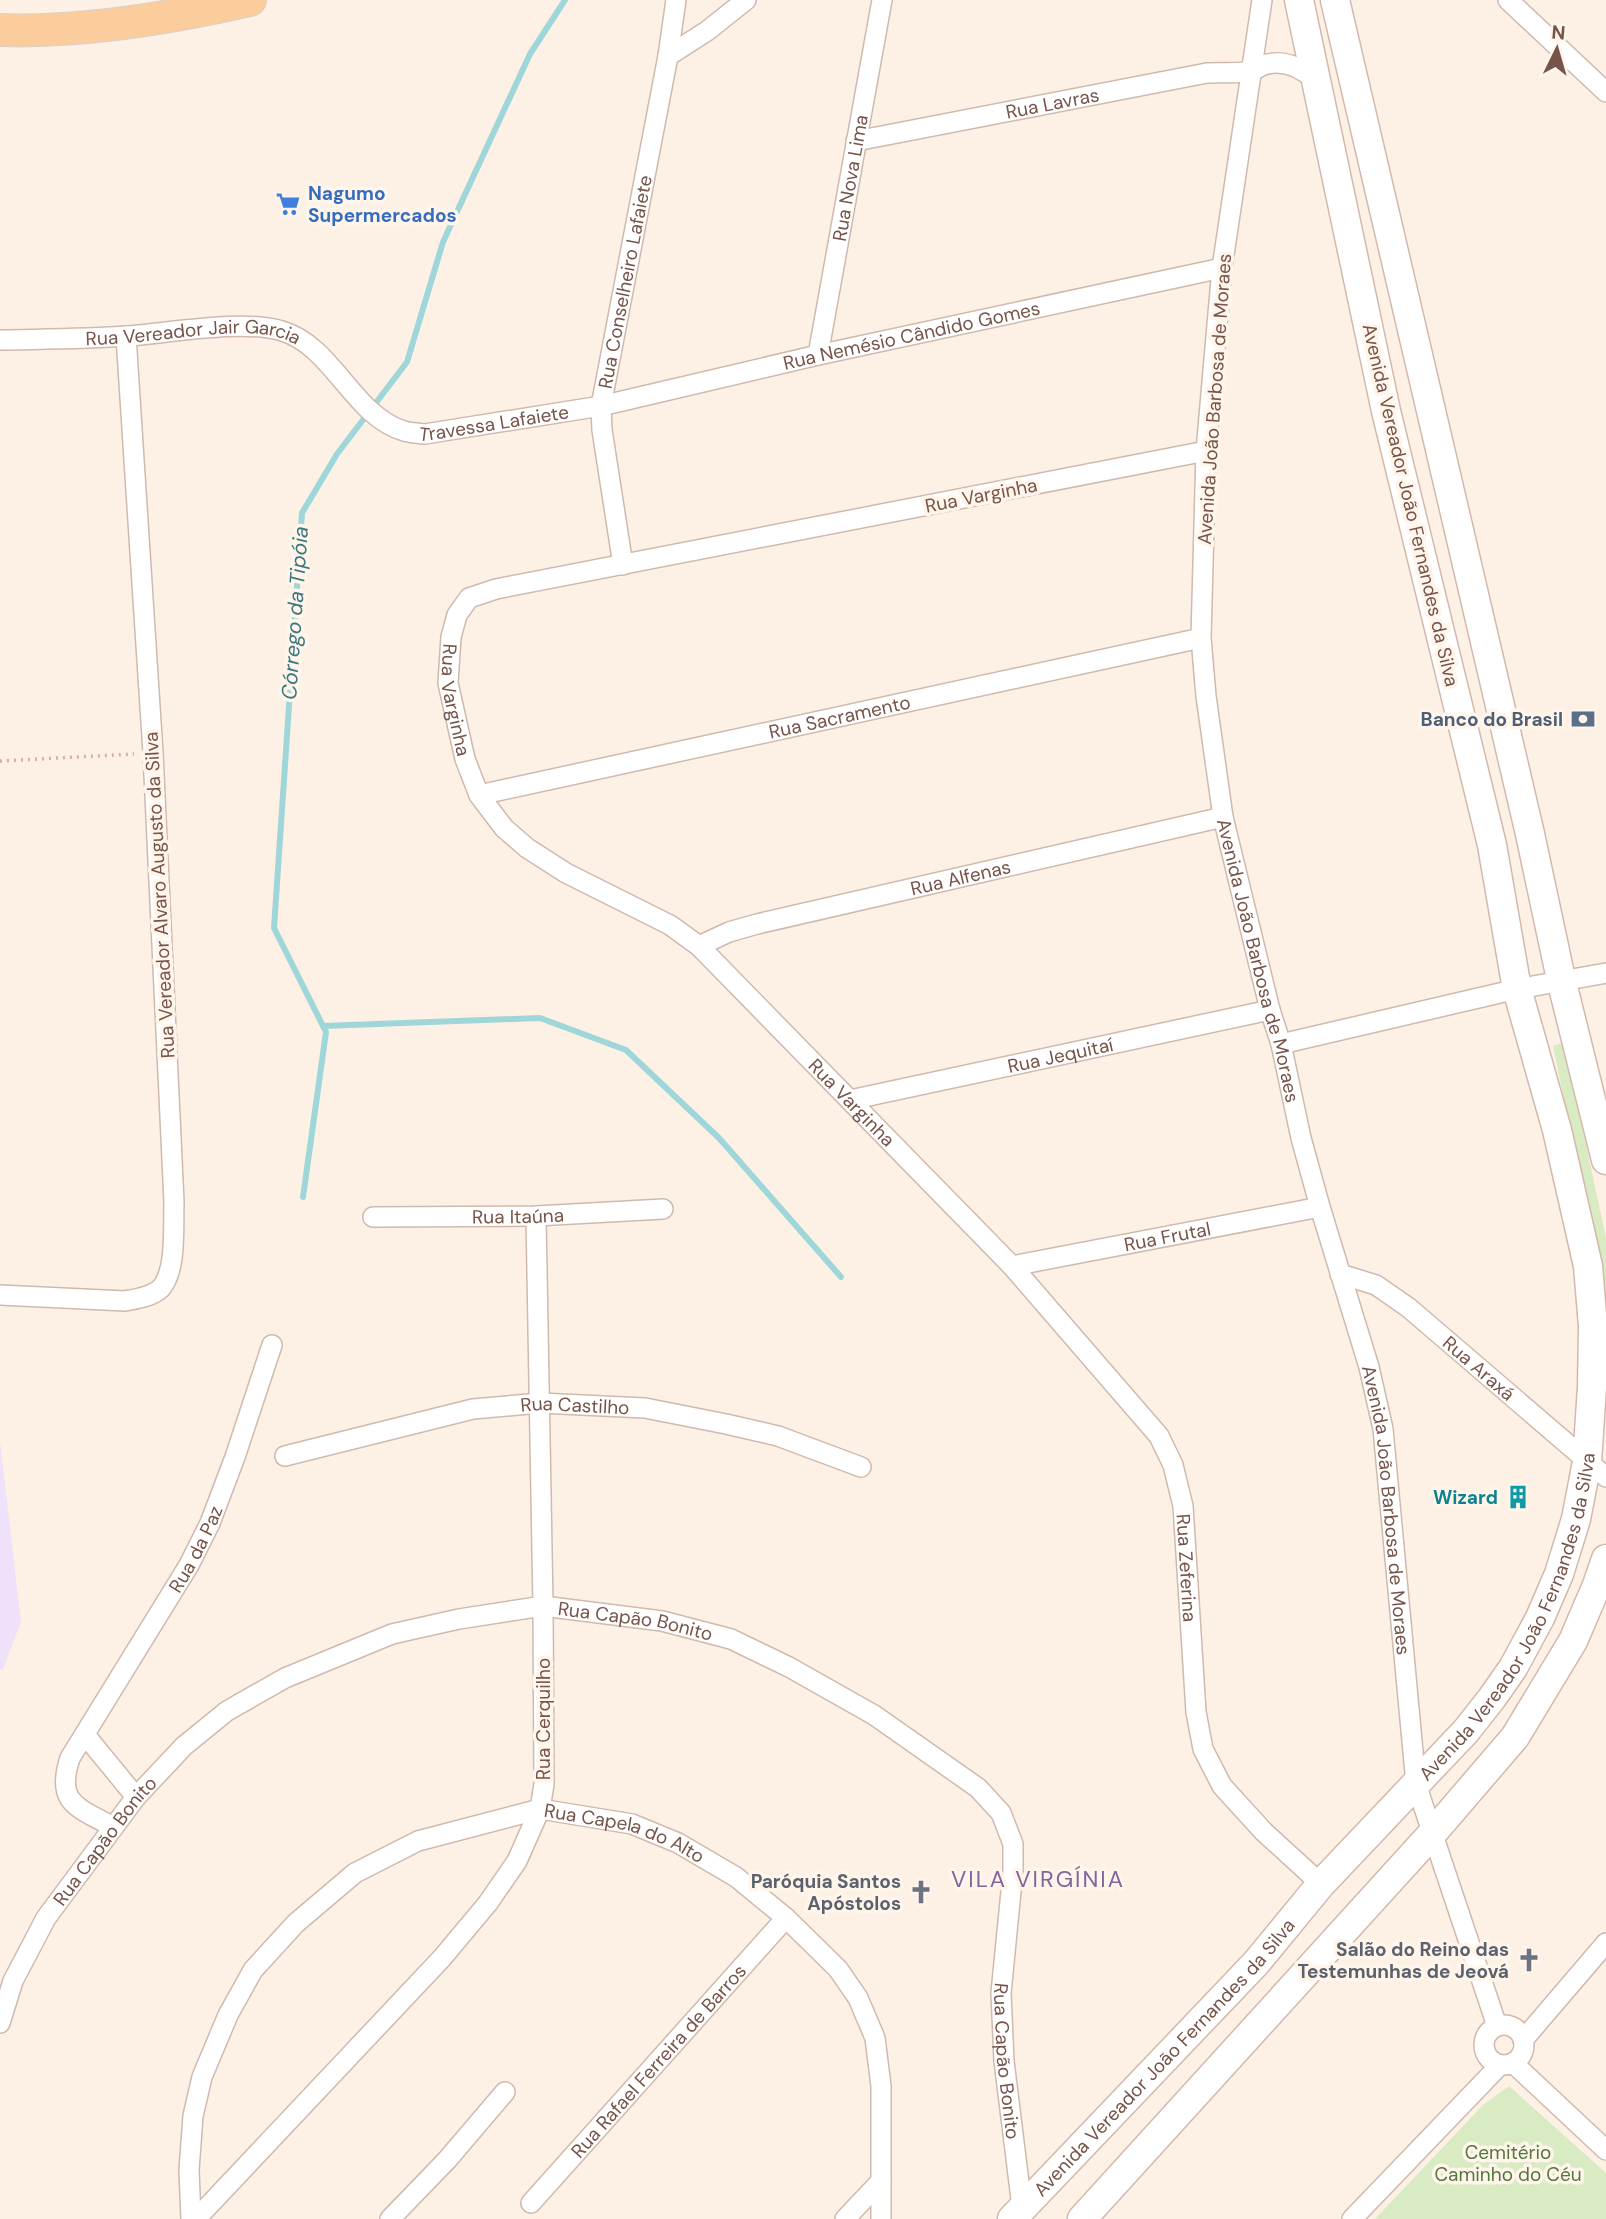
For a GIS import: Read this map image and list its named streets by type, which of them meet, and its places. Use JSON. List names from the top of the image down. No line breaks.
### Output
{"streets":{"main road":["Avenida Vereador João Fernandes da Silva"],"street":["Rua Lavras","Rua Nova Lima","Rua Conselheiro Lafaiete","Rua Nemésio Cândido Gomes","Rua Vereador Jair Garcia","Avenida João Barbosa de Moraes","Travessa Lafaiete","Rua Varginha","Rua Sacramento","Rua Alfenas","Rua Vereador Alvaro Augusto da Silva","Rua Jequitaí","Rua Itaúna","Rua Frutal","Rua Araxá","Rua Castilho","Rua da Paz","Rua Zeferina","Rua Capão Bonito","Rua Cerquilho","Rua Capela do Alto","Rua Rafael Ferreira de Barros"]},"crossings":[["Rua Lavras","Rua Nova Lima"],["Rua Lavras","Avenida João Barbosa de Moraes"],["Rua Nova Lima","Rua Nemésio Cândido Gomes"],["Rua Conselheiro Lafaiete","Rua Nemésio Cândido Gomes"],["Rua Conselheiro Lafaiete","Travessa Lafaiete"],["Rua Conselheiro Lafaiete","Rua Varginha"],["Rua Nemésio Cândido Gomes","Avenida João Barbosa de Moraes"],["Rua Nemésio Cândido Gomes","Travessa Lafaiete"],["Rua Vereador Jair Garcia","Travessa Lafaiete"],["Rua Vereador Jair Garcia","Rua Vereador Alvaro Augusto da Silva"],["Avenida João Barbosa de Moraes","Rua Varginha"],["Avenida João Barbosa de Moraes","Avenida Vereador João Fernandes da Silva"],["Avenida João Barbosa de Moraes","Rua Sacramento"],["Avenida João Barbosa de Moraes","Rua Alfenas"],["Avenida João Barbosa de Moraes","Rua Jequitaí"],["Avenida João Barbosa de Moraes","Rua Frutal"],["Avenida João Barbosa de Moraes","Rua Araxá"],["Rua Varginha","Rua Sacramento"],["Rua Varginha","Rua Alfenas"],["Rua Varginha","Rua Jequitaí"],["Rua Varginha","Rua Frutal"],["Rua Varginha","Rua Zeferina"],["Avenida Vereador João Fernandes da Silva","Rua Araxá"],["Avenida Vereador João Fernandes da Silva","Rua Zeferina"],["Avenida Vereador João Fernandes da Silva","Rua Capão Bonito"],["Rua Itaúna","Rua Cerquilho"],["Rua Frutal","Rua Zeferina"],["Rua Castilho","Rua Cerquilho"],["Rua da Paz","Rua Capão Bonito"],["Rua Capão Bonito","Rua Cerquilho"],["Rua Cerquilho","Rua Capela do Alto"],["Rua Capela do Alto","Rua Rafael Ferreira de Barros"]],"districts":["VILA VIRGÍNIA"],"water":["Córrego da Tipóia"],"parks":["Cemitério Caminho do Céu"],"places":{"supermarket":["Nagumo Supermercados"],"bank":["Banco do Brasil"],"building":["Wizard"],"church":["Paróquia Santos Apóstolos","Salão do Reino das Testemunhas de Jeová"]},"north":"top"}
